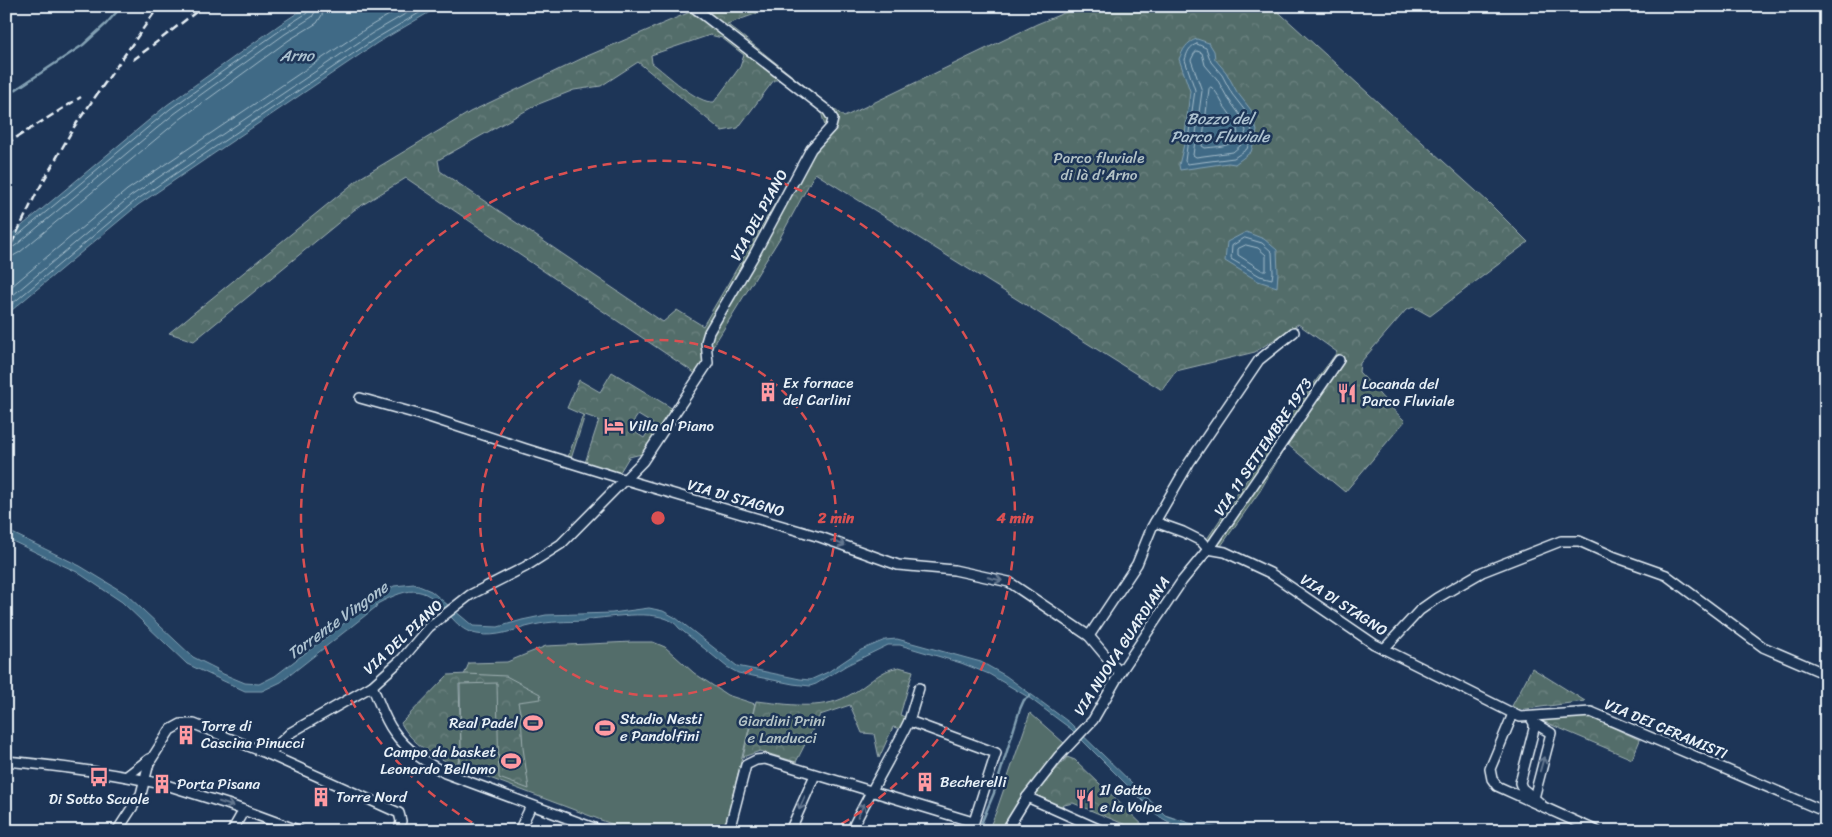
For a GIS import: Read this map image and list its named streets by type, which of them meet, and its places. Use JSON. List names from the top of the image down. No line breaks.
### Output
{"streets":{"street":["VIA DEL PIANO","VIA 11 SETTEMBRE 1973","VIA DI STAGNO","VIA NUOVA GUARDIANA","VIA DEI CERAMISTI"]},"crossings":[["VIA DEL PIANO","VIA DI STAGNO"],["VIA 11 SETTEMBRE 1973","VIA DI STAGNO"],["VIA 11 SETTEMBRE 1973","VIA NUOVA GUARDIANA"],["VIA DI STAGNO","VIA NUOVA GUARDIANA"],["VIA DI STAGNO","VIA DEI CERAMISTI"]],"one_way":["VIA DI STAGNO"],"water":["Arno","Bozzo del Parco Fluviale","Torrente Vingone"],"parks":["Parco fluviale di là d'Arno","Giardini Prini e Landucci"],"places":{"building":["Ex fornace del Carlini","Torre di Cascina Pinucci","Becherelli","Porta Pisana","Torre Nord"],"restaurant":["Locanda del Parco Fluviale","Il Gatto e la Volpe"],"hotel":["Villa al Piano"],"sports":["Real Padel","Stadio Nesti e Pandolfini","Campo da basket Leonardo Bellomo"],"bus stop":["Di Sotto Scuole"]},"rings":["2 min","4 min"]}
